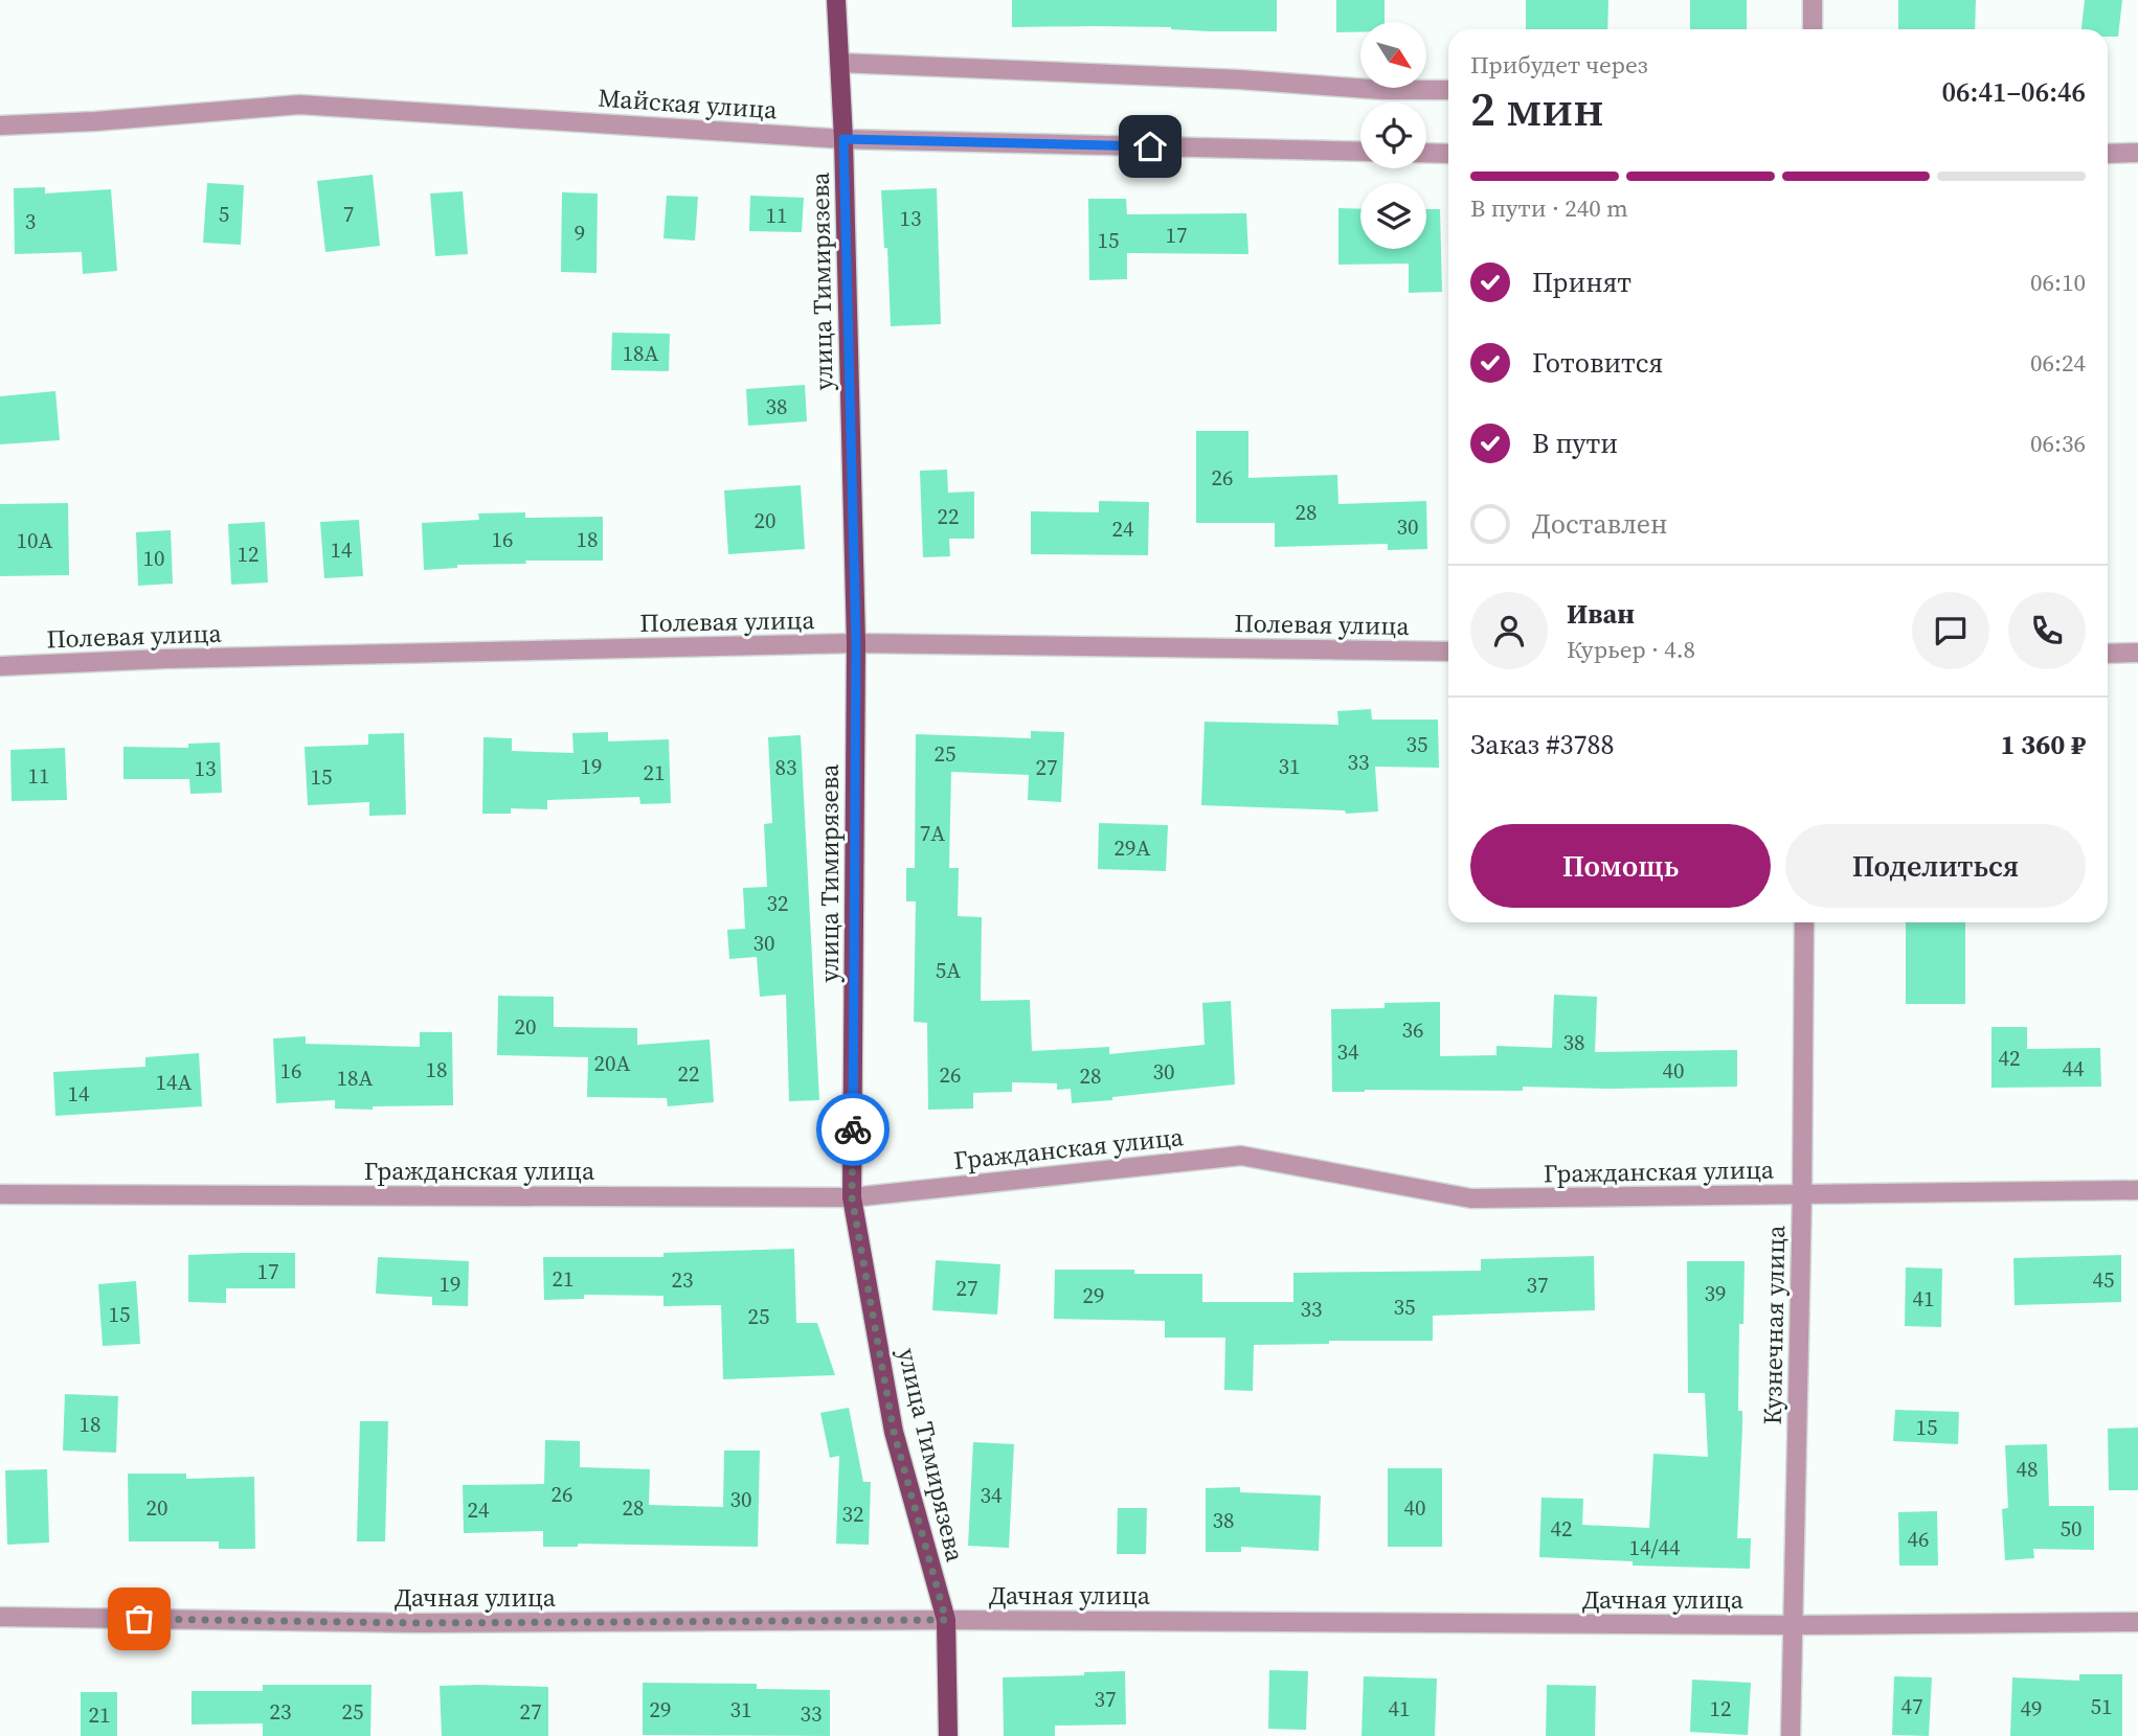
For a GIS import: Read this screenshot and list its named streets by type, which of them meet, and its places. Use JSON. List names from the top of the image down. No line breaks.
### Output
{"streets":{"main road":["улица Тимирязева"],"street":["Майская улица","Полевая улица","Гражданская улица","Кузнечная улица","Дачная улица"]},"crossings":[["Майская улица","улица Тимирязева"],["улица Тимирязева","Полевая улица"],["улица Тимирязева","Гражданская улица"],["улица Тимирязева","Дачная улица"],["Гражданская улица","Кузнечная улица"],["Кузнечная улица","Дачная улица"]],"house_numbers":["5","7","11","13","3","9","17","15","18А","38","26","28","22","20","30","24","16","18","10А","14","12","10","35","25","33","19","31","83","27","13","21","11","15","7А","29А","32","30","5А","20","36","38","34","42","20А","44","18","16","40","30","22","26","28","18А","14А","14","17","21","23","45","19","37","27","39","29","41","35","33","15","25","18","15","48","26","34","30","20","28","40","24","32","38","42","50","46","14/44","37","47","51","41","12","49","29","31","23","25","27","33","21"],"north":"bottom right","page":{"heading":["2 мин","Прибудет через","06:41–06:46"],"panel":["Иван","Курьер · 4.8","Заказ #3788","1 360 ₽"],"bar":"В пути · 240 m","list":[["Принят","06:10"],["Готовится","06:24"],["В пути","06:36"],"Доставлен"],"buttons":["Помощь","Поделиться"]}}
